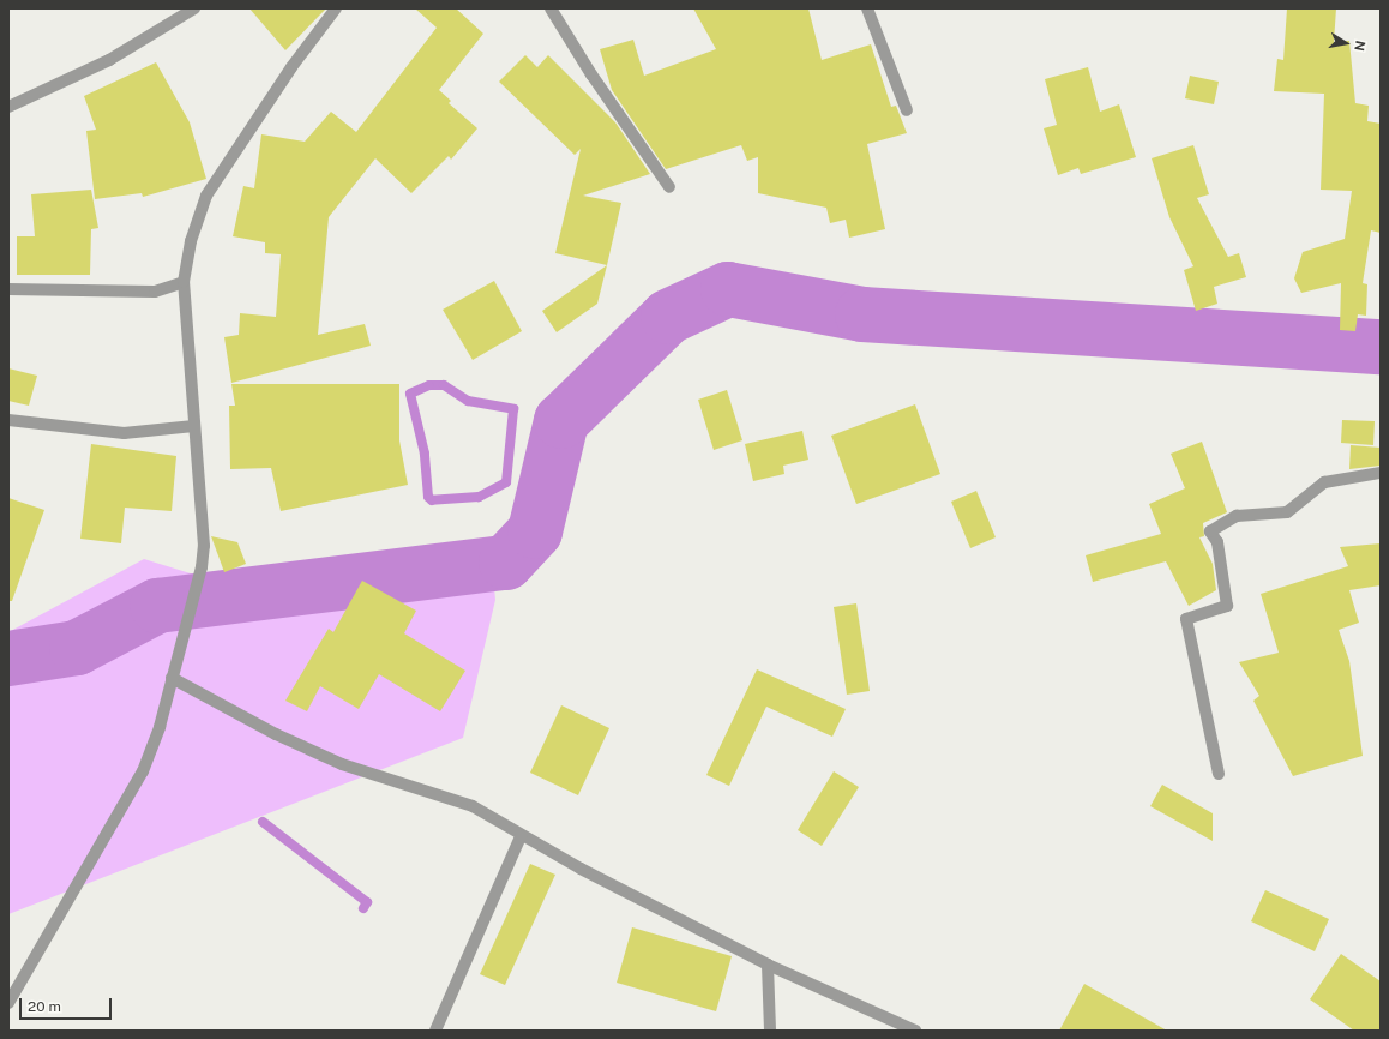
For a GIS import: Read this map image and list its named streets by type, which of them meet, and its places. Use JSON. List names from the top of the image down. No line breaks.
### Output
{"scale_bar":"20 m","north":"right"}
